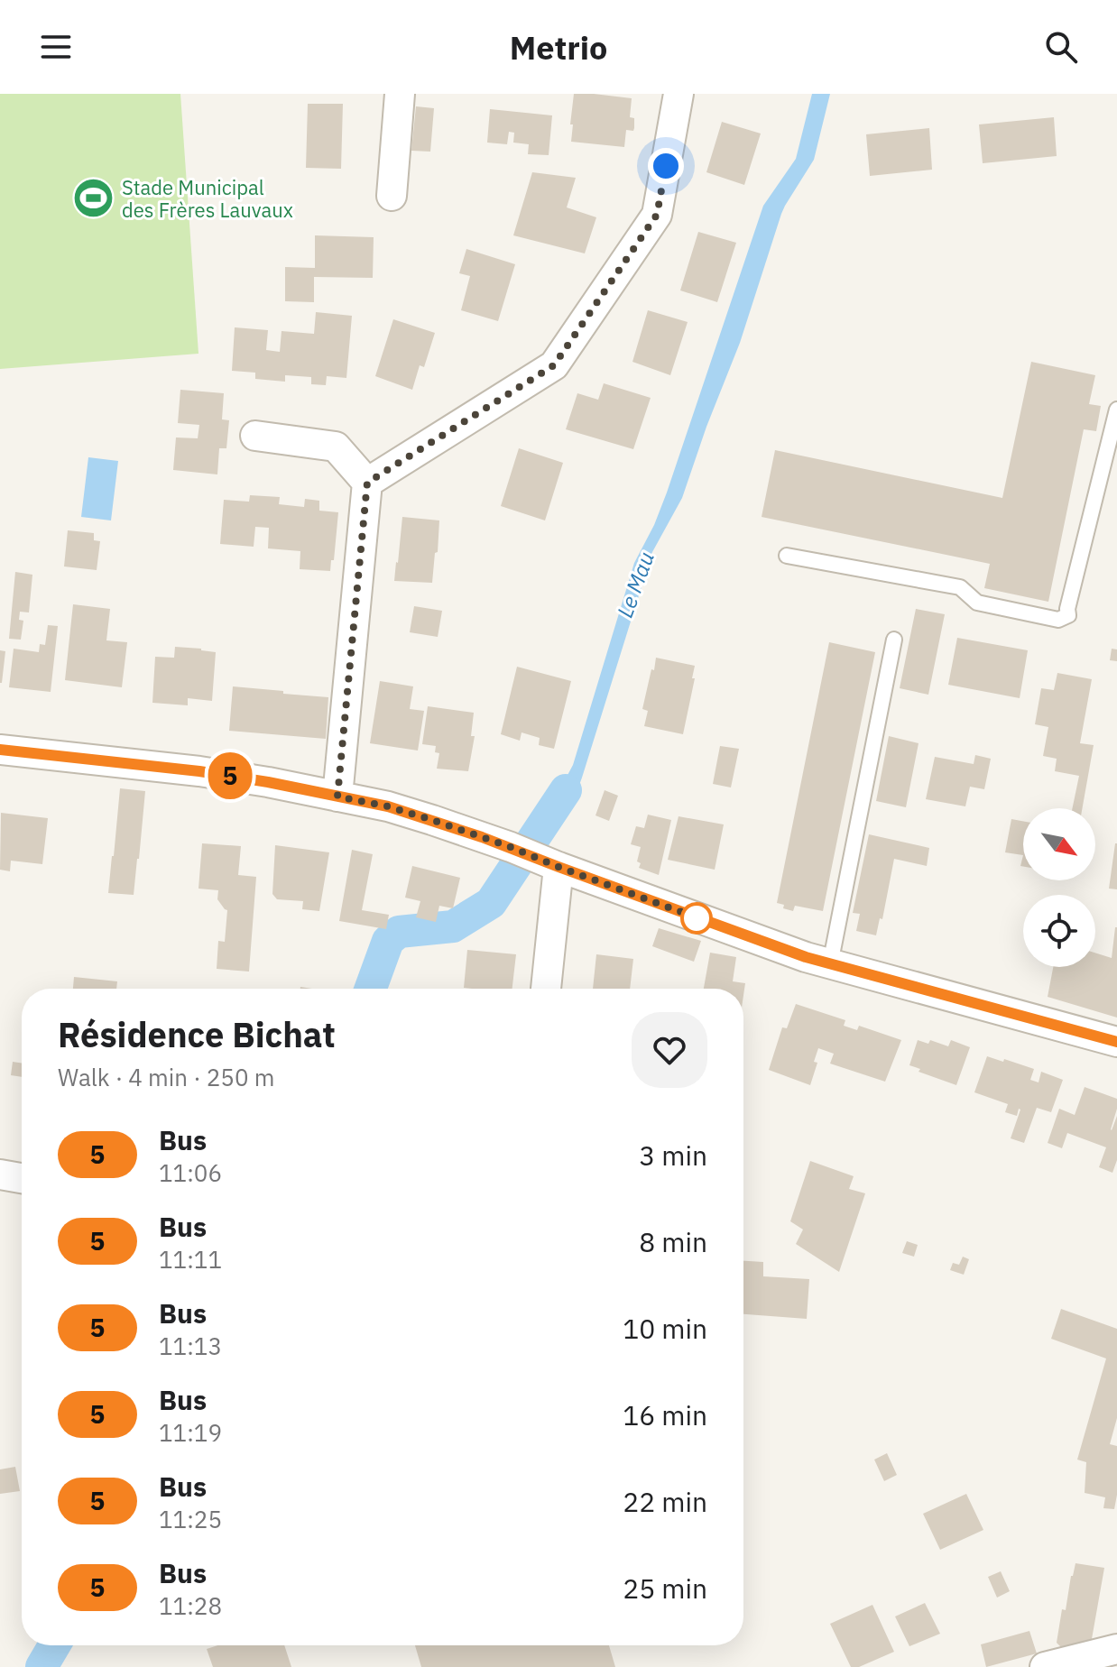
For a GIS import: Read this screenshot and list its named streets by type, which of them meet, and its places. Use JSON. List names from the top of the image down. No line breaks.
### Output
{"water":["Le Mau"],"places":{"sports":["Stade Municipal des Frères Lauvaux"]},"lines":["bus line 5"],"north":"bottom right","page":{"header":"Metrio","on_map":"5","heading":["Résidence Bichat","Walk · 4 min · 250 m"],"list":[{"mark":"5","name":"Bus","note":"11:06","value":"3 min"},{"mark":"5","name":"Bus","note":"11:11","value":"8 min"},{"mark":"5","name":"Bus","note":"11:13","value":"10 min"},{"mark":"5","name":"Bus","note":"11:19","value":"16 min"},{"mark":"5","name":"Bus","note":"11:25","value":"22 min"},{"mark":"5","name":"Bus","note":"11:28","value":"25 min"}]}}
